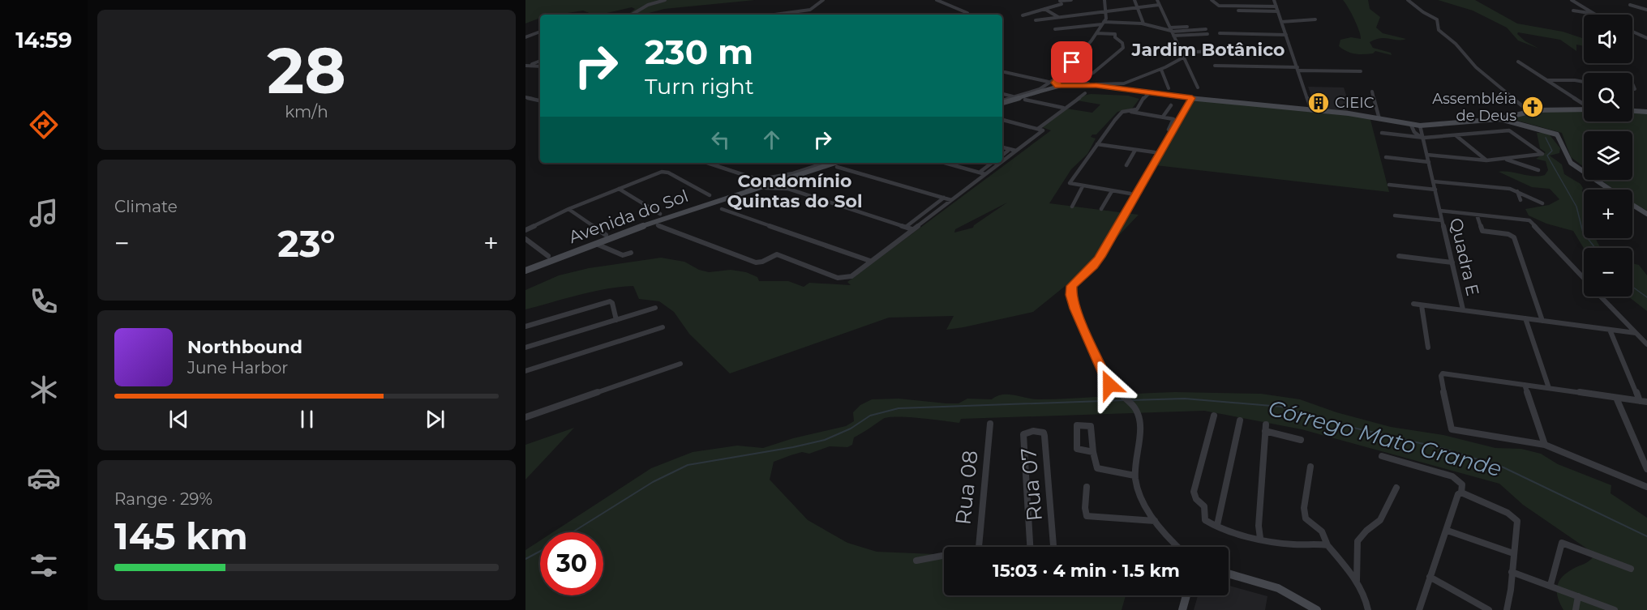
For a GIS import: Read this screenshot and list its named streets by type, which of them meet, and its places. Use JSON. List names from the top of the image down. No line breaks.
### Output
{"streets":{"street":["Avenida do Sol","Quadra E","Rua 07","Rua 08"]},"districts":["Jardim Botânico","Condomínio Quintas do Sol"],"water":["Córrego Mato Grande"],"places":{"building":["CIEIC"],"church":["Assembléia de Deus"]},"page":{"tabs":"14:59","tile":[["28","km/h"],"Climate",["Range · 29%","145 km"]],"map_buttons":["+","−"],"turn":["230 m","Turn right"],"heat":["−","23°","+"],"song":["Northbound","June Harbor"],"limit":"30","trip":"15:03 · 4 min · 1.5 km"}}
